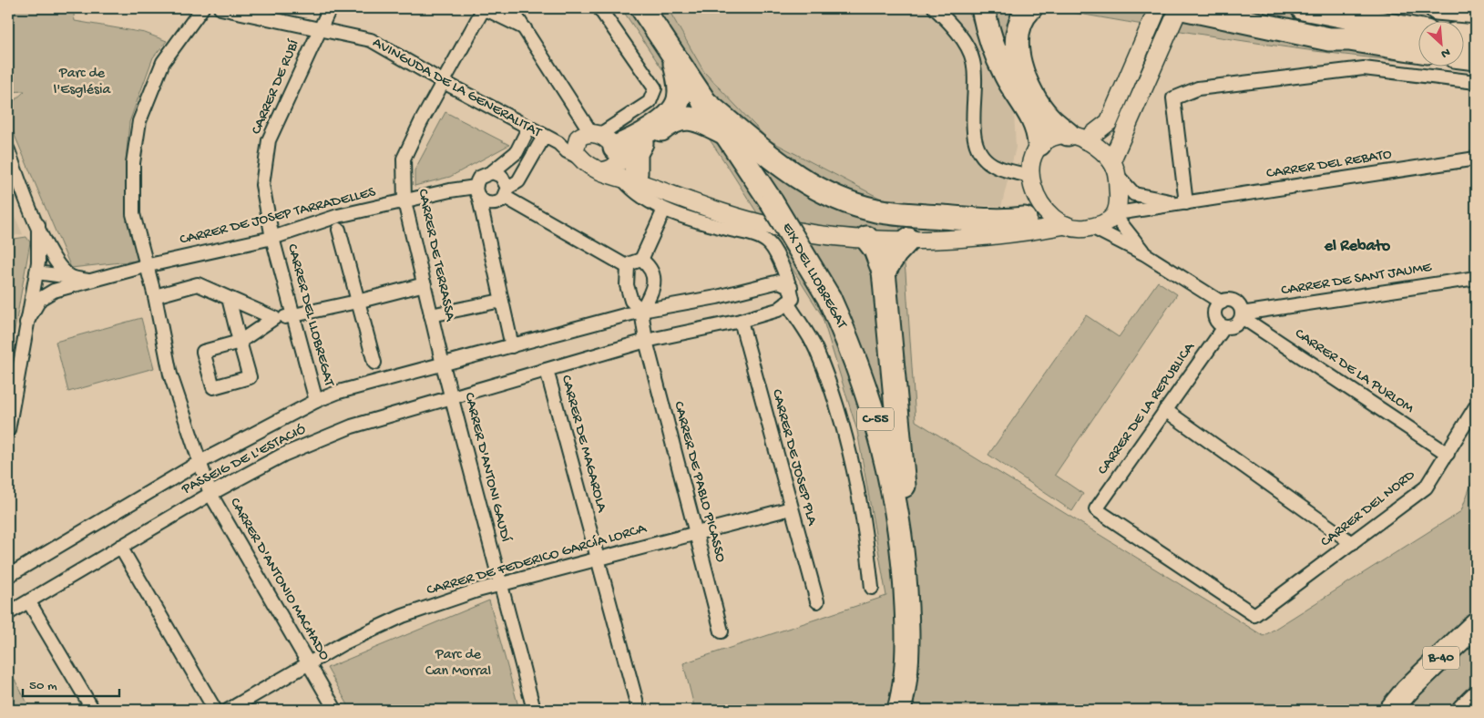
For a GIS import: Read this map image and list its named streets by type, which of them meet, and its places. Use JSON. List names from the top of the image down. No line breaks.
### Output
{"streets":{"highway":["EIX DEL LLOBREGAT","C-55","B-40"],"street":["CARRER DE RUBÍ","AVINGUDA DE LA GENERALITAT","CARRER DEL REBATO","CARRER DE JOSEP TARRADELLES","CARRER DE TERRASSA","CARRER DE SANT JAUME","CARRER DEL LLOBREGAT","CARRER DE LA PURLOM","CARRER DE LA REPUBLICA","CARRER DE MAGAROLA","CARRER DE JOSEP PLA","PASSEIG DE L'ESTACIÓ","CARRER D'ANTONI GAUDÍ","CARRER DE PABLO PICASSO","CARRER DEL NORD","CARRER DE FEDERICO GARCÍA LORCA","CARRER D'ANTONIO MACHADO"]},"crossings":[["CARRER DE RUBÍ","AVINGUDA DE LA GENERALITAT"],["CARRER DE RUBÍ","CARRER DE JOSEP TARRADELLES"],["CARRER DE RUBÍ","CARRER DEL LLOBREGAT"],["AVINGUDA DE LA GENERALITAT","CARRER DE TERRASSA"],["CARRER DE JOSEP TARRADELLES","CARRER DE TERRASSA"],["CARRER DE JOSEP TARRADELLES","CARRER DEL LLOBREGAT"],["CARRER DE JOSEP TARRADELLES","CARRER D'ANTONIO MACHADO"],["CARRER DE TERRASSA","PASSEIG DE L'ESTACIÓ"],["CARRER DE TERRASSA","CARRER D'ANTONI GAUDÍ"],["CARRER DE SANT JAUME","CARRER DE LA PURLOM"],["CARRER DE SANT JAUME","CARRER DE LA REPUBLICA"],["CARRER DEL LLOBREGAT","PASSEIG DE L'ESTACIÓ"],["CARRER DE LA PURLOM","CARRER DE LA REPUBLICA"],["CARRER DE LA PURLOM","CARRER DEL NORD"],["CARRER DE LA REPUBLICA","CARRER DEL NORD"],["CARRER DE MAGAROLA","PASSEIG DE L'ESTACIÓ"],["CARRER DE MAGAROLA","CARRER DE FEDERICO GARCÍA LORCA"],["CARRER DE JOSEP PLA","PASSEIG DE L'ESTACIÓ"],["CARRER DE JOSEP PLA","CARRER DE FEDERICO GARCÍA LORCA"],["PASSEIG DE L'ESTACIÓ","CARRER D'ANTONI GAUDÍ"],["PASSEIG DE L'ESTACIÓ","CARRER DE PABLO PICASSO"],["PASSEIG DE L'ESTACIÓ","CARRER D'ANTONIO MACHADO"],["CARRER D'ANTONI GAUDÍ","CARRER DE FEDERICO GARCÍA LORCA"],["CARRER DE PABLO PICASSO","CARRER DE FEDERICO GARCÍA LORCA"],["CARRER DE FEDERICO GARCÍA LORCA","CARRER D'ANTONIO MACHADO"]],"districts":["el Rebato"],"parks":["Parc de l'Església","Parc de Can Morral"],"scale_bar":"50 m","north":"bottom right"}
